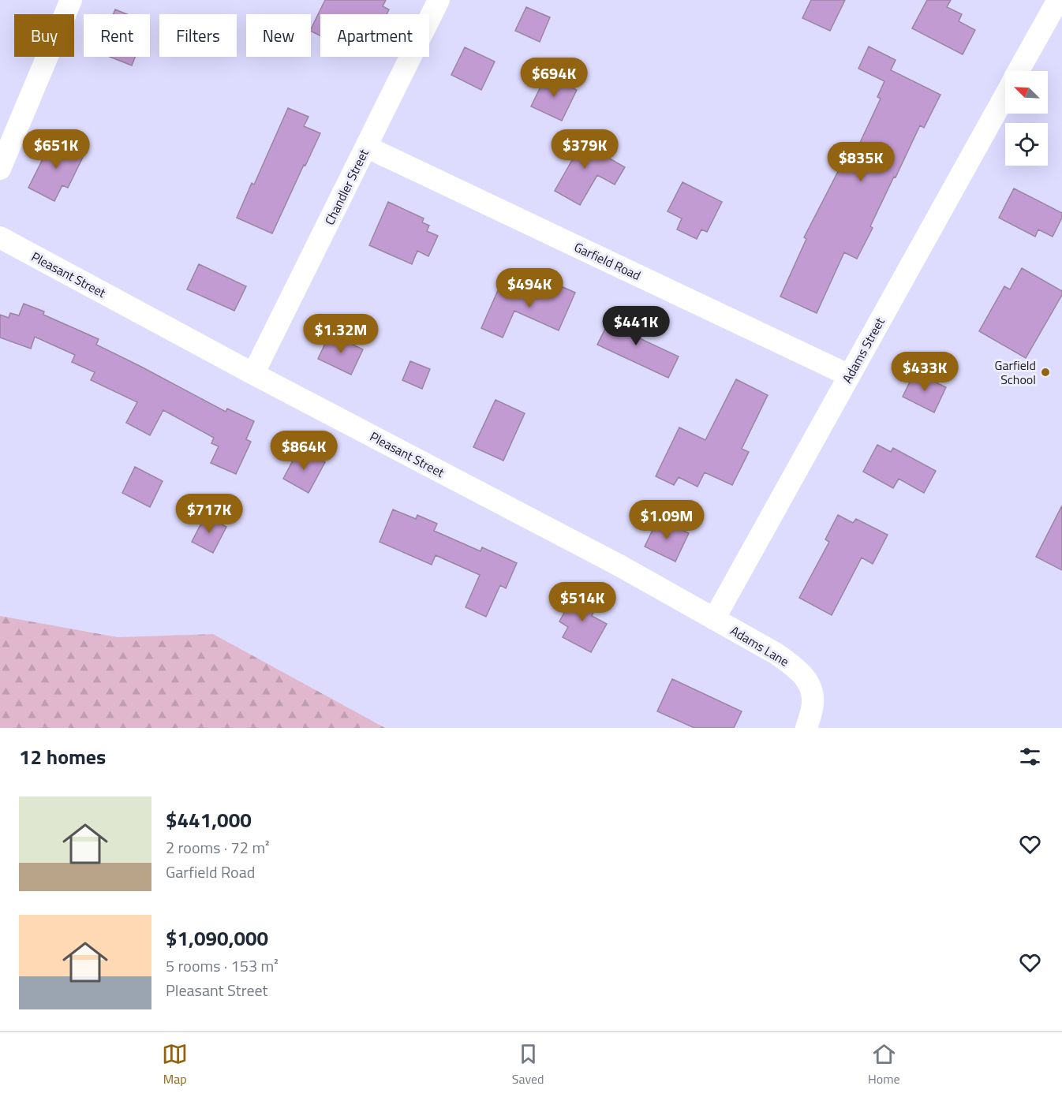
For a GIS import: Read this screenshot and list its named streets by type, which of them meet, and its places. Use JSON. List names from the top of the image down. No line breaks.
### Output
{"streets":{"street":["Chandler Street","Garfield Road","Pleasant Street","Adams Street","Adams Lane"]},"crossings":[["Chandler Street","Garfield Road"],["Chandler Street","Pleasant Street"],["Garfield Road","Adams Street"],["Pleasant Street","Adams Street"],["Pleasant Street","Adams Lane"],["Adams Street","Adams Lane"]],"places":["Garfield School"],"north":"top left","page":{"chip":["Buy","Rent","Filters","New","Apartment"],"price":["$694K","$651K","$379K","$835K","$494K","$441K","$1.32M","$433K","$864K","$717K","$1.09M","$514K"],"heading":"12 homes","list":[{"name":"$441,000","note":"2 rooms · 72 m² · Garfield Road"},{"name":"$1,090,000","note":"5 rooms · 153 m² · Pleasant Street"}],"tabs":["Map","Saved","Home"]}}
